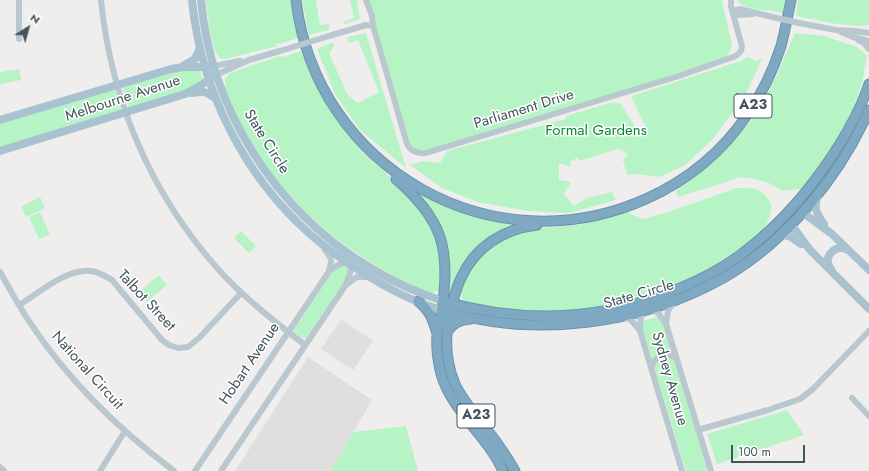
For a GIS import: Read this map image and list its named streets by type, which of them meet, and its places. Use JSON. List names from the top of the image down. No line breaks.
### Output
{"streets":{"highway":["A23","State Circle","Sydney Avenue"],"main road":["Melbourne Avenue"],"street":["Parliament Drive","Talbot Street","Hobart Avenue","National Circuit"]},"crossings":[["Melbourne Avenue","Parliament Drive"],["Melbourne Avenue","State Circle"],["A23","State Circle"],["State Circle","Hobart Avenue"],["State Circle","Sydney Avenue"],["Talbot Street","National Circuit"]],"parks":["Formal Gardens"],"scale_bar":"100 m","north":"top right"}
